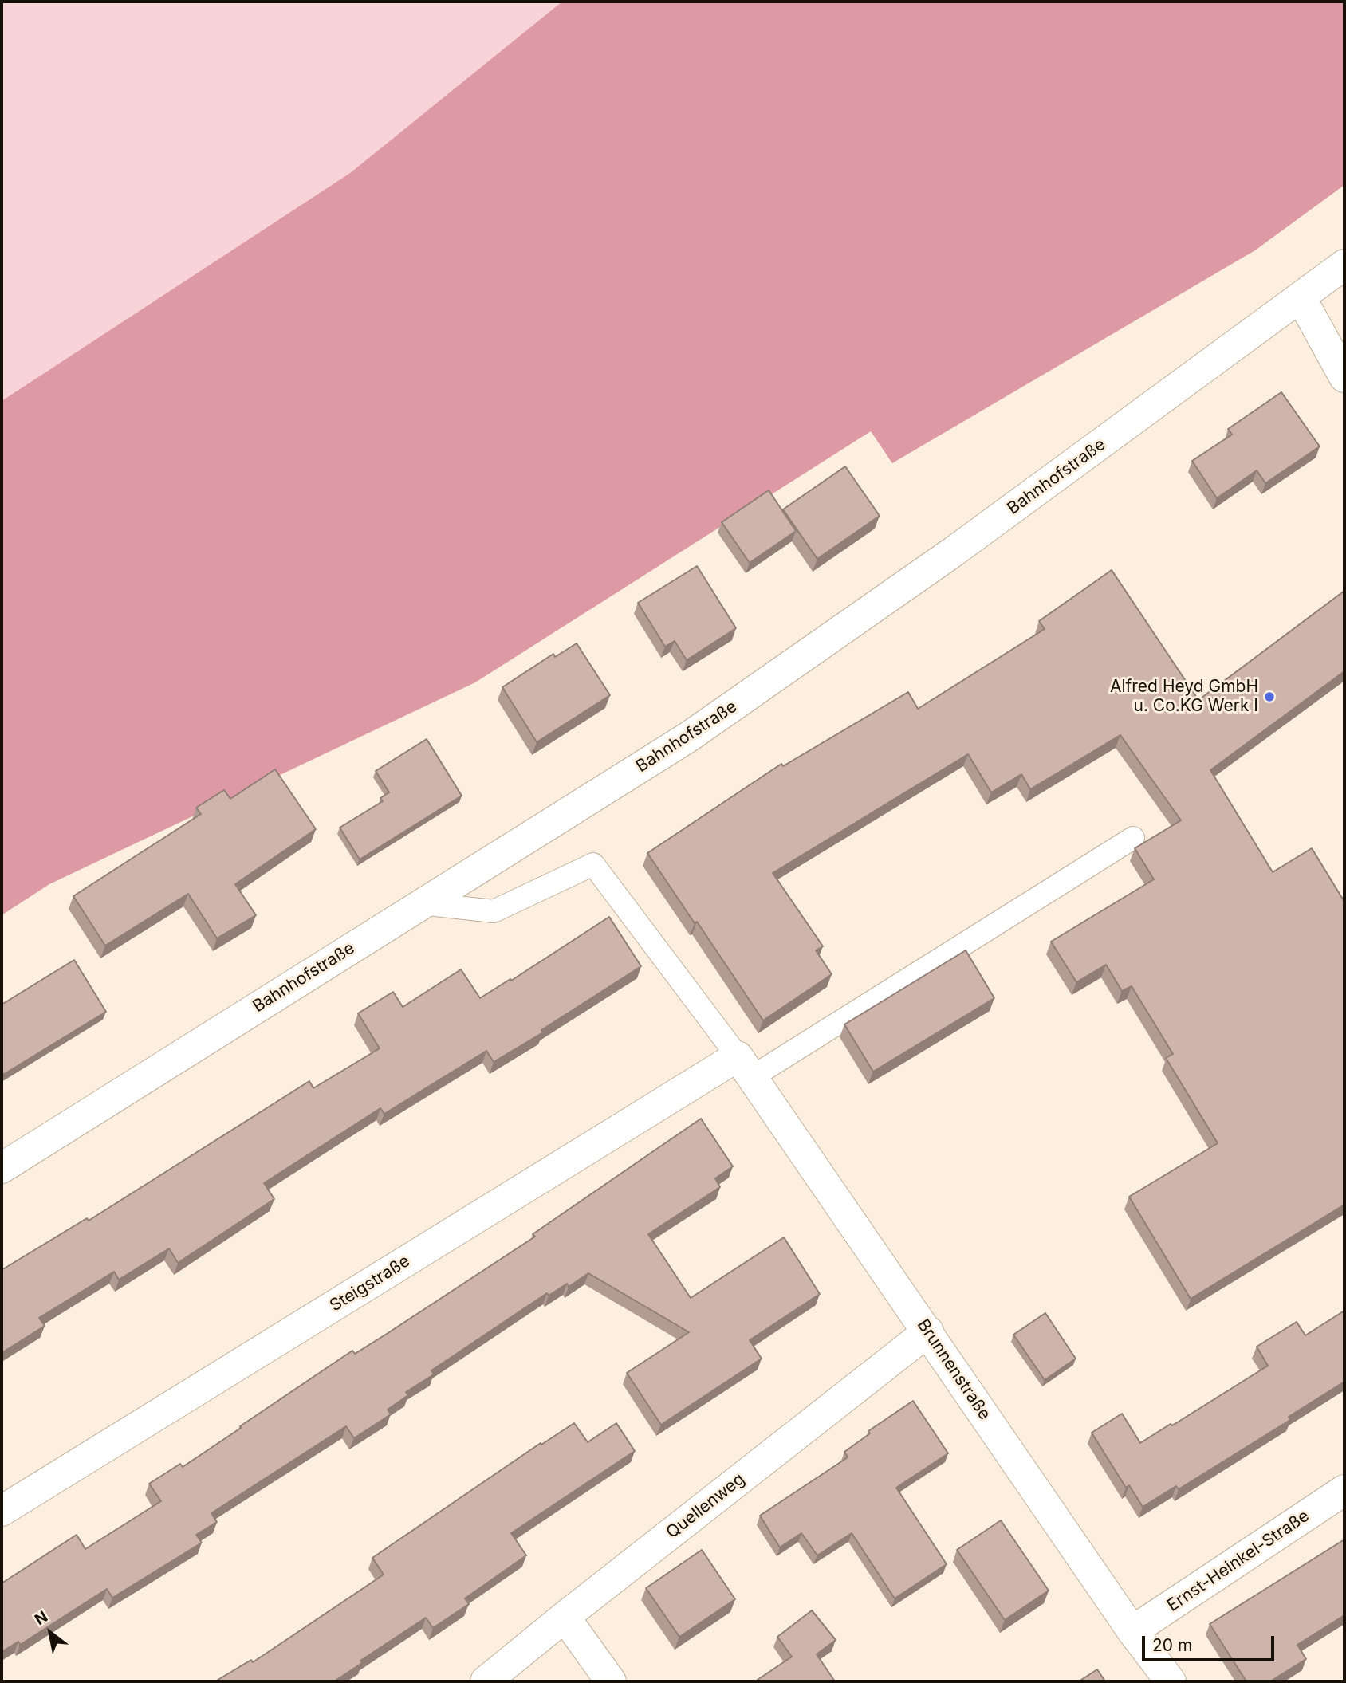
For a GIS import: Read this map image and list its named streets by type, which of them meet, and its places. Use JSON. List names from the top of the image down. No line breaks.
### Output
{"streets":{"street":["Bahnhofstraße","Steigstraße","Brunnenstraße","Quellenweg","Ernst-Heinkel-Straße"]},"crossings":[["Steigstraße","Brunnenstraße"],["Brunnenstraße","Quellenweg"],["Brunnenstraße","Ernst-Heinkel-Straße"]],"places":["Alfred Heyd GmbH u. Co.KG Werk I"],"scale_bar":"20 m","north":"top left"}
